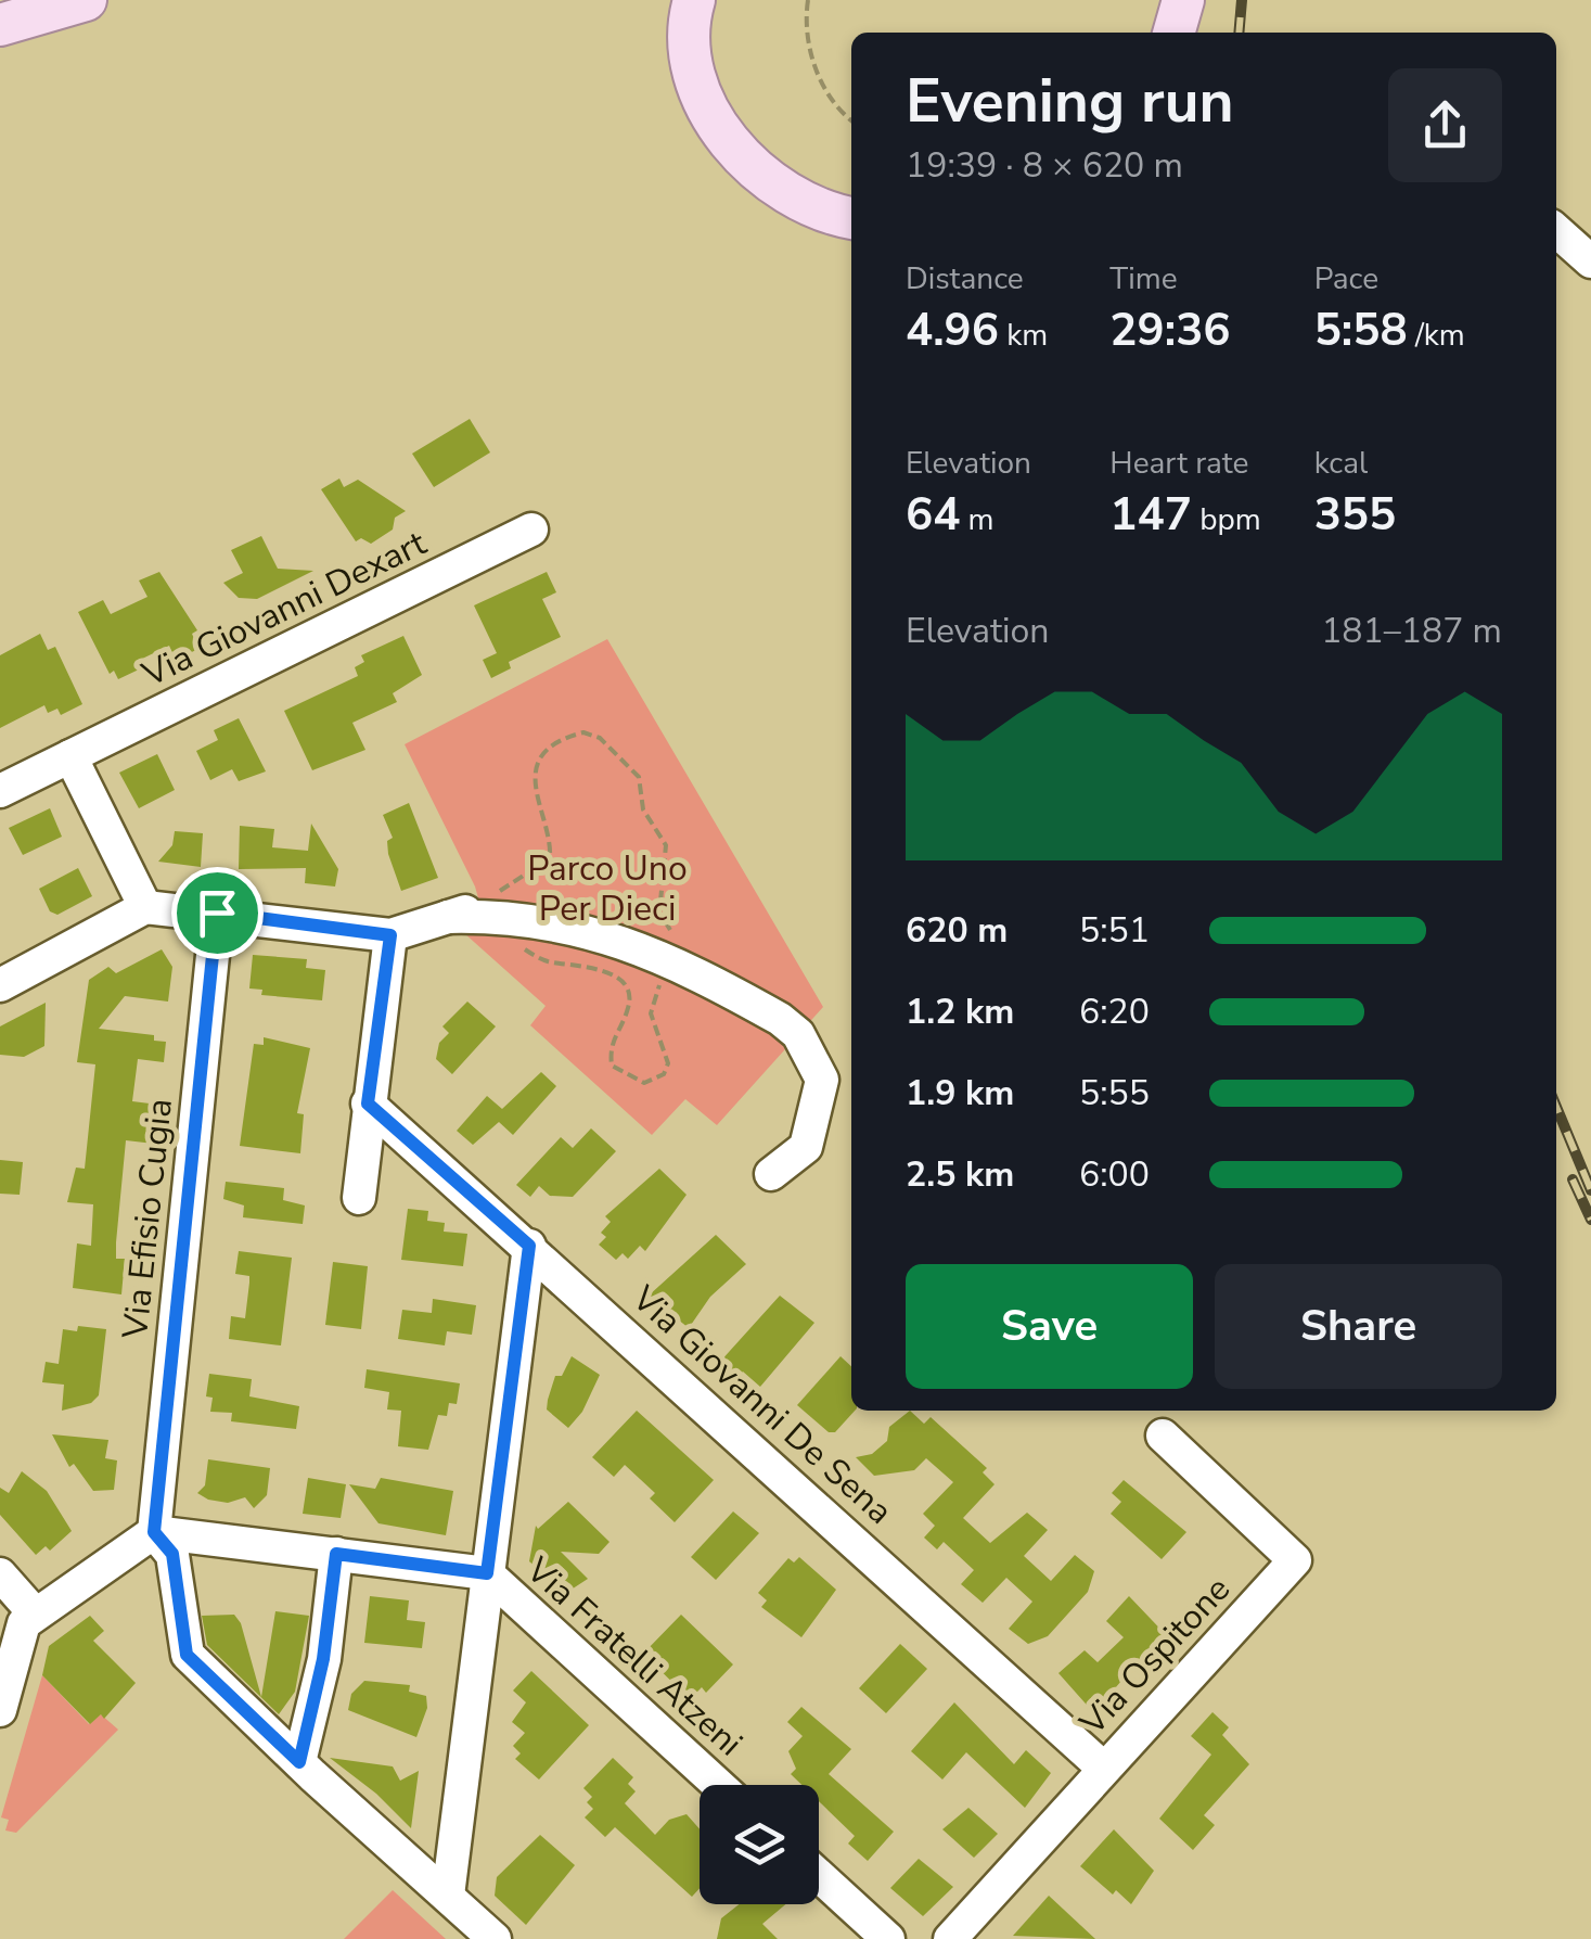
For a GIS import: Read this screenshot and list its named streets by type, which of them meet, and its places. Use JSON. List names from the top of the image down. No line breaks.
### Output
{"streets":{"street":["Via Giovanni Dexart","Via Efisio Cugia","Via Giovanni De Sena","Via Ospitone","Via Fratelli Atzeni"]},"crossings":[["Via Efisio Cugia","Via Fratelli Atzeni"],["Via Giovanni De Sena","Via Ospitone"]],"parks":["Parco Uno Per Dieci"],"page":{"heading":["Evening run","19:39 · 8 × 620 m"],"stats":[["Distance","4.96 km"],["Time","29:36"],["Pace","5:58 /km"],["Elevation","64 m"],["Heart rate","147 bpm"],["kcal","355"]],"chart":["Elevation","181–187 m"],"list":[{"name":"620 m","note":"5:51"},{"name":"1.2 km","note":"6:20"},{"name":"1.9 km","note":"5:55"},{"name":"2.5 km","note":"6:00"}],"buttons":["Save","Share"]}}
